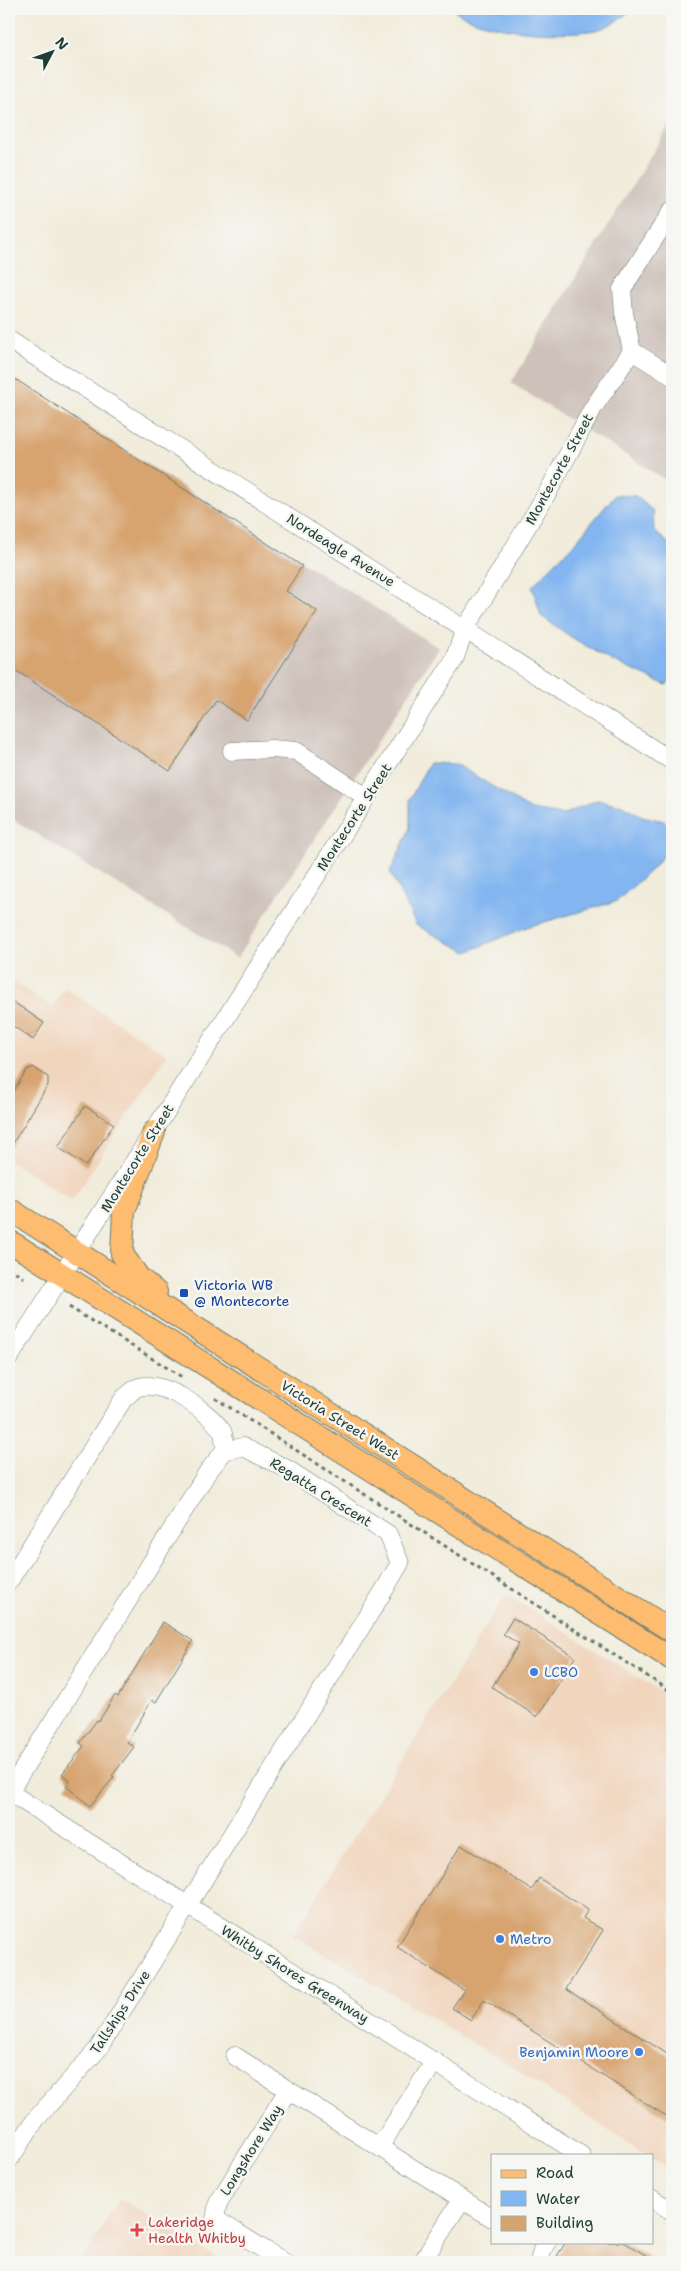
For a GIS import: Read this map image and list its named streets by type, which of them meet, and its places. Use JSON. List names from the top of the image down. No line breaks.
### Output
{"streets":{"main road":["Victoria Street West"],"street":["Montecorte Street","Nordeagle Avenue","Regatta Crescent","Whitby Shores Greenway","Tallships Drive","Longshore Way"]},"crossings":[["Montecorte Street","Nordeagle Avenue"],["Montecorte Street","Victoria Street West"],["Regatta Crescent","Whitby Shores Greenway"],["Regatta Crescent","Tallships Drive"],["Whitby Shores Greenway","Tallships Drive"]],"places":{"transit":["Victoria WB @ Montecorte"],"other":["LCBO","Metro","Benjamin Moore"],"health":["Lakeridge Health Whitby"]},"legend":["Road","Water","Building"],"north":"top right"}
